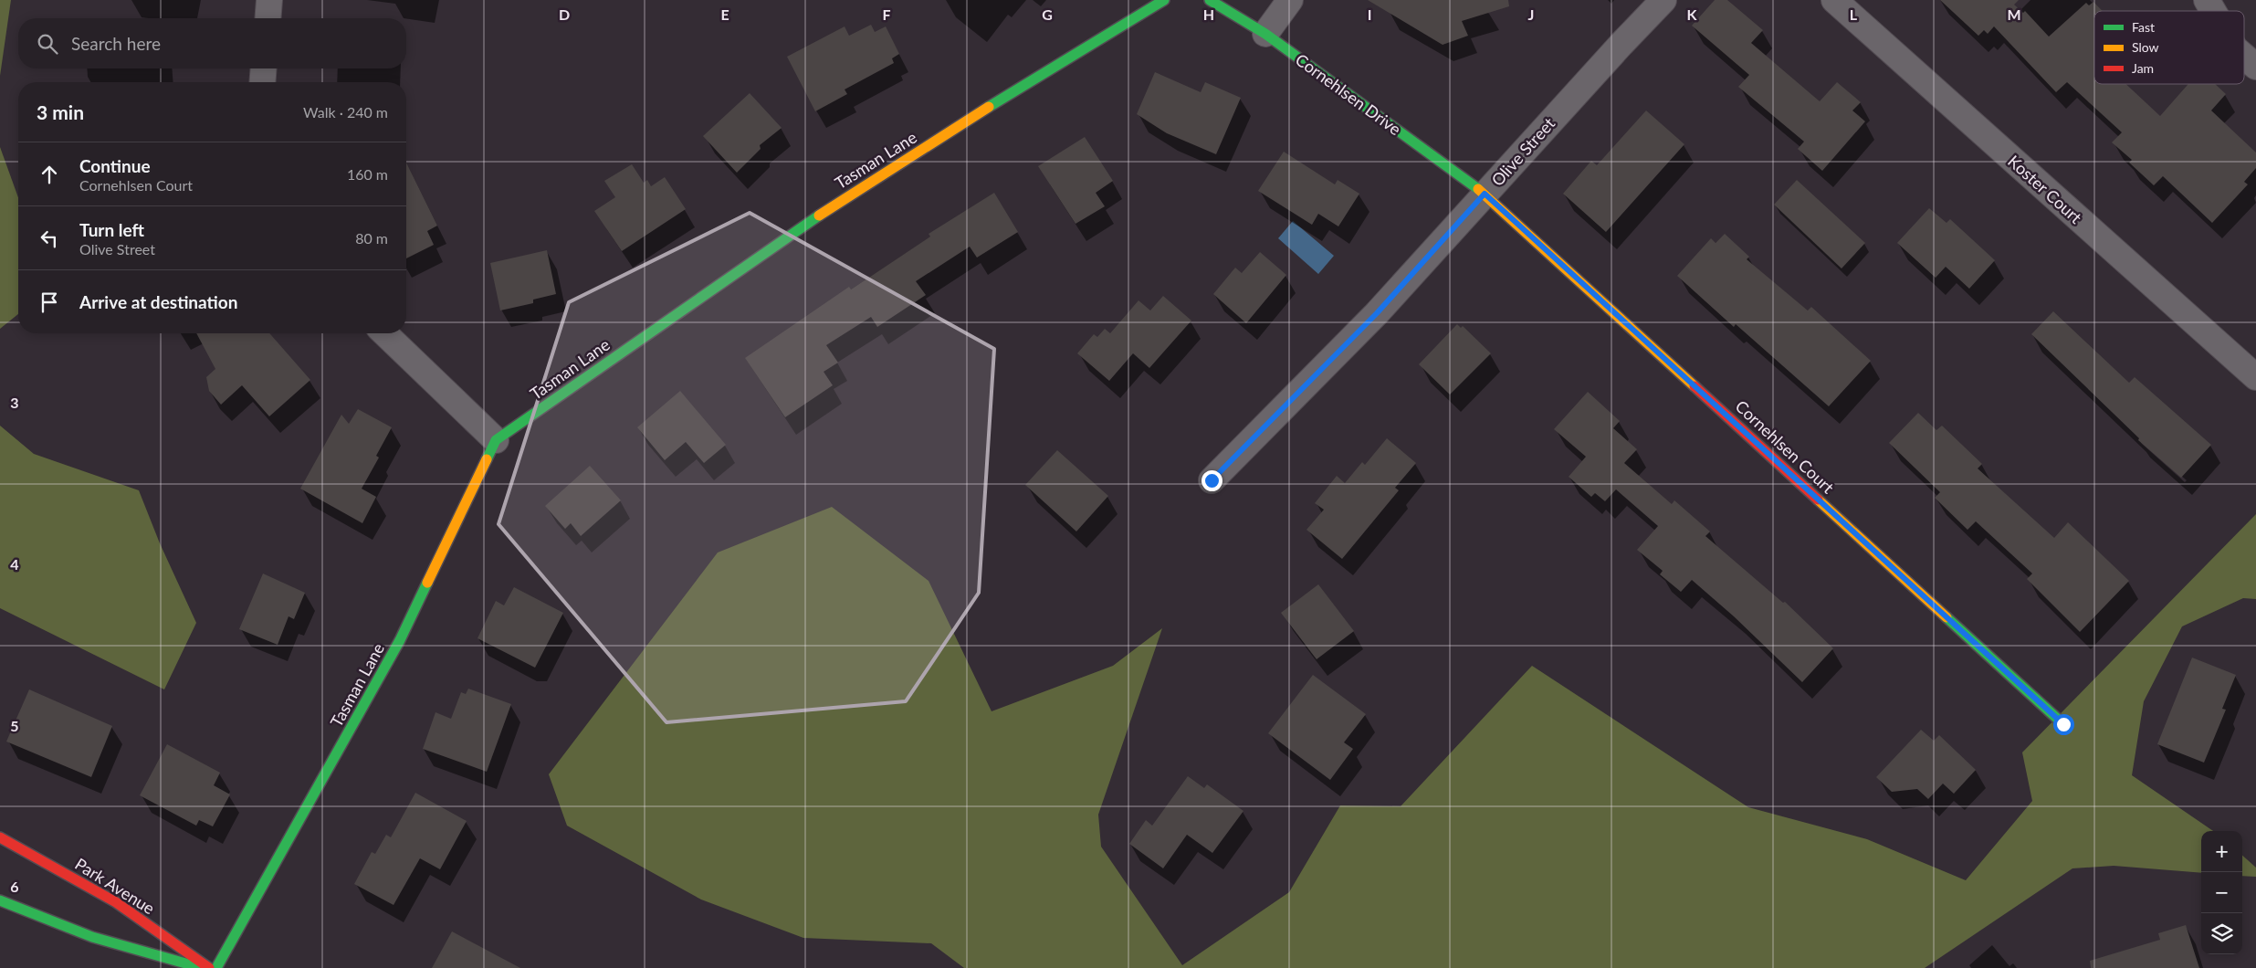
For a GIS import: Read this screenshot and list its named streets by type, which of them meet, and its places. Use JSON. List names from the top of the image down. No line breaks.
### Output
{"streets":{"street":["Cornehlsen Drive","Olive Street","Tasman Lane","Koster Court","Cornehlsen Court","Park Avenue"]},"crossings":[["Cornehlsen Drive","Olive Street"],["Cornehlsen Drive","Cornehlsen Court"],["Olive Street","Cornehlsen Court"]],"legend":["Fast","Slow","Jam"],"page":{"search":"Search here","heading":["3 min","Walk · 240 m"],"list":[["Continue","Cornehlsen Court","160 m"],["Turn left","Olive Street","80 m"],"Arrive at destination"],"map_buttons":["+","−"]},"grid":{"columns":["D","E","F","G","H","I","J","K","L","M"],"rows":["3","4","5","6"]}}
